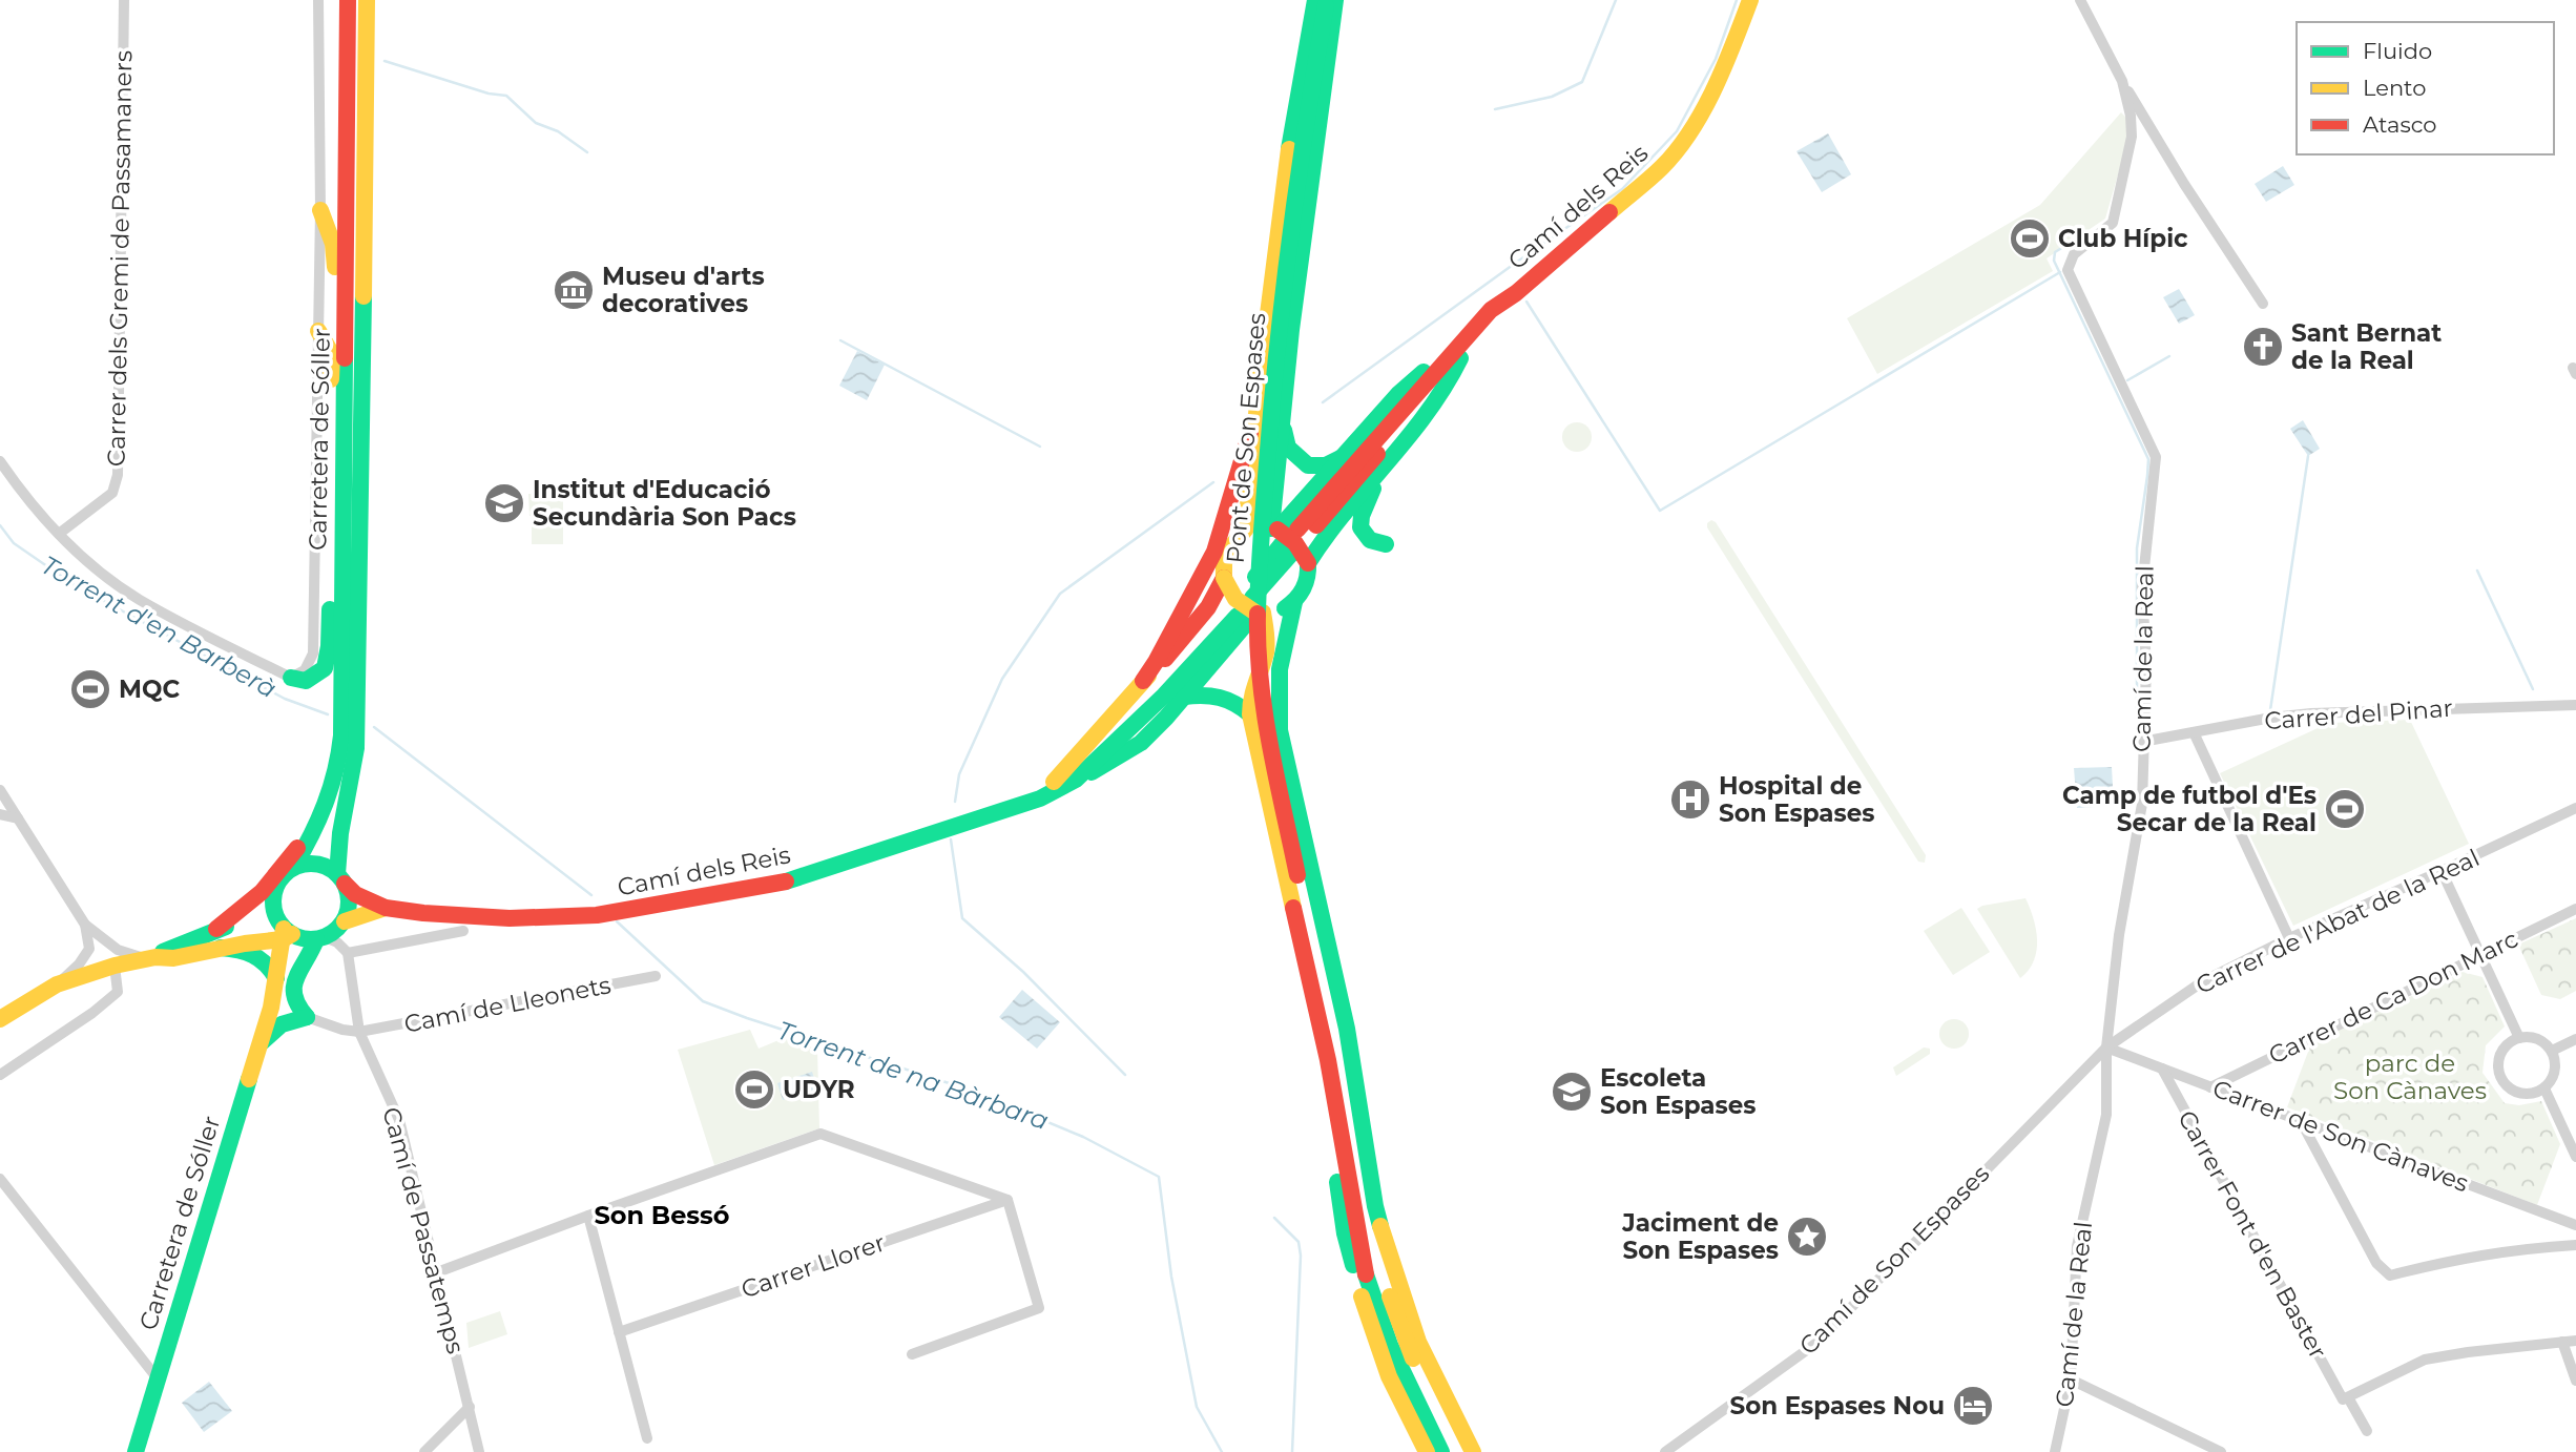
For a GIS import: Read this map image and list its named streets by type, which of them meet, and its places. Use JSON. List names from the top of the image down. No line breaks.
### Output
{"streets":{"main road":["Camí dels Reis","Pont de Son Espases","Carretera de Sóller"],"street":["Carrer dels Gremi de Passamaners","Camí de la Real","Carrer del Pinar","Carrer de l'Abat de la Real","Carrer de Ca Don Marc","Camí de Lleonets","Carrer de Son Cànaves","Camí de Passatemps","Carrer Font d'en Baster","Camí de Son Espases","Carrer Llorer"]},"crossings":[["Camí de la Real","Carrer del Pinar"],["Camí de la Real","Carrer de l'Abat de la Real"],["Camí de la Real","Carrer de Son Cànaves"],["Camí de la Real","Camí de Son Espases"],["Carrer de l'Abat de la Real","Carrer de Son Cànaves"],["Carrer de l'Abat de la Real","Camí de Son Espases"],["Carrer de Ca Don Marc","Carrer de Son Cànaves"],["Camí de Lleonets","Camí de Passatemps"],["Carrer de Son Cànaves","Carrer Font d'en Baster"],["Carrer de Son Cànaves","Camí de Son Espases"]],"districts":["Son Bessó"],"water":["Torrent d'en Barberà","Torrent de na Bàrbara"],"parks":["parc de Son Cànaves"],"places":{"sports":["Club Hípic","MQC","Camp de futbol d'Es Secar de la Real","UDYR"],"museum":["Museu d'arts decoratives"],"church":["Sant Bernat de la Real"],"school or university":["Institut d'Educació Secundària Son Pacs","Escoleta Son Espases"],"hospital":["Hospital de Son Espases"],"place":["Jaciment de Son Espases"],"hotel":["Son Espases Nou"]},"legend":["Fluido","Lento","Atasco"]}
